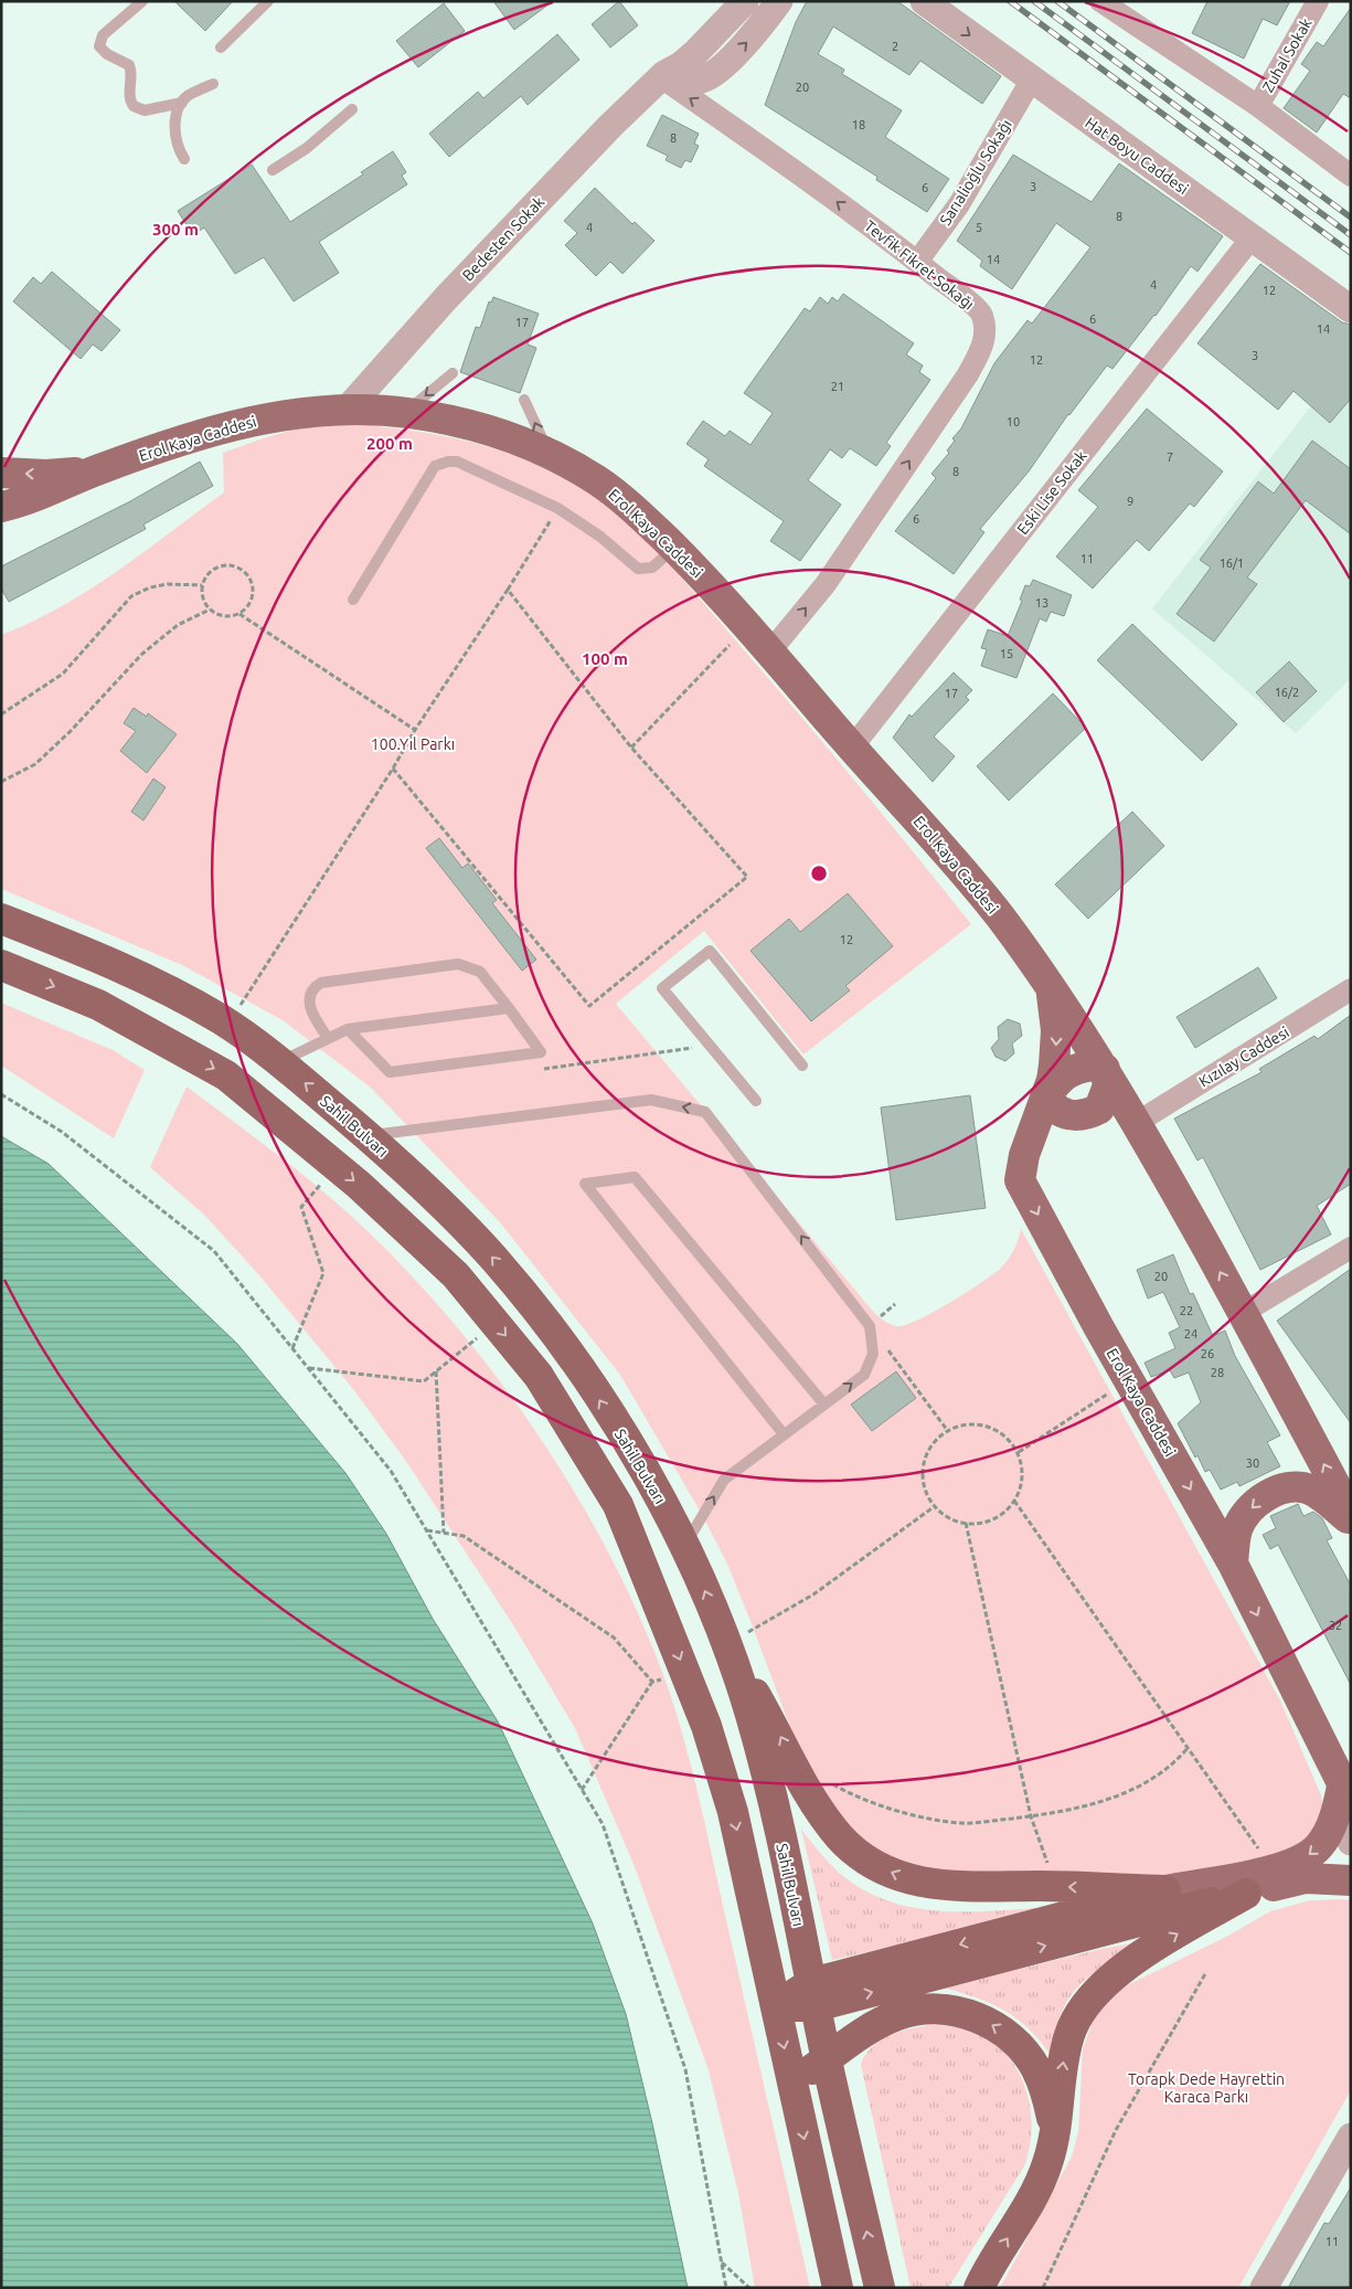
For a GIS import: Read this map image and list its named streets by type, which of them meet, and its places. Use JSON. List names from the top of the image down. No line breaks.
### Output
{"streets":{"highway":["Sahil Bulvarı"],"main road":["Erol Kaya Caddesi"],"street":["Zuhal Sokak","Hat Boyu Caddesi","Sarıalioğlu Sokağı","Bedesten Sokak","Tevfik Fikret Sokağı","Eski Lise Sokak","Kızılay Caddesi"]},"crossings":[["Hat Boyu Caddesi","Sarıalioğlu Sokağı"],["Hat Boyu Caddesi","Eski Lise Sokak"],["Sarıalioğlu Sokağı","Tevfik Fikret Sokağı"],["Bedesten Sokak","Tevfik Fikret Sokağı"],["Bedesten Sokak","Erol Kaya Caddesi"],["Tevfik Fikret Sokağı","Erol Kaya Caddesi"],["Erol Kaya Caddesi","Eski Lise Sokak"],["Erol Kaya Caddesi","Kızılay Caddesi"]],"parks":["100.Yıl Parkı","Torapk Dede Hayrettin Karaca Parkı"],"house_numbers":["2","20","18","8","3","6","8","4","5","14","4","12","6","17","14","3","12","21","10","7","8","9","6","11","16/1","13","15","16/2","17","12","20","22","24","26","28","30","32","11"],"rings":["300 m","200 m","100 m"]}
